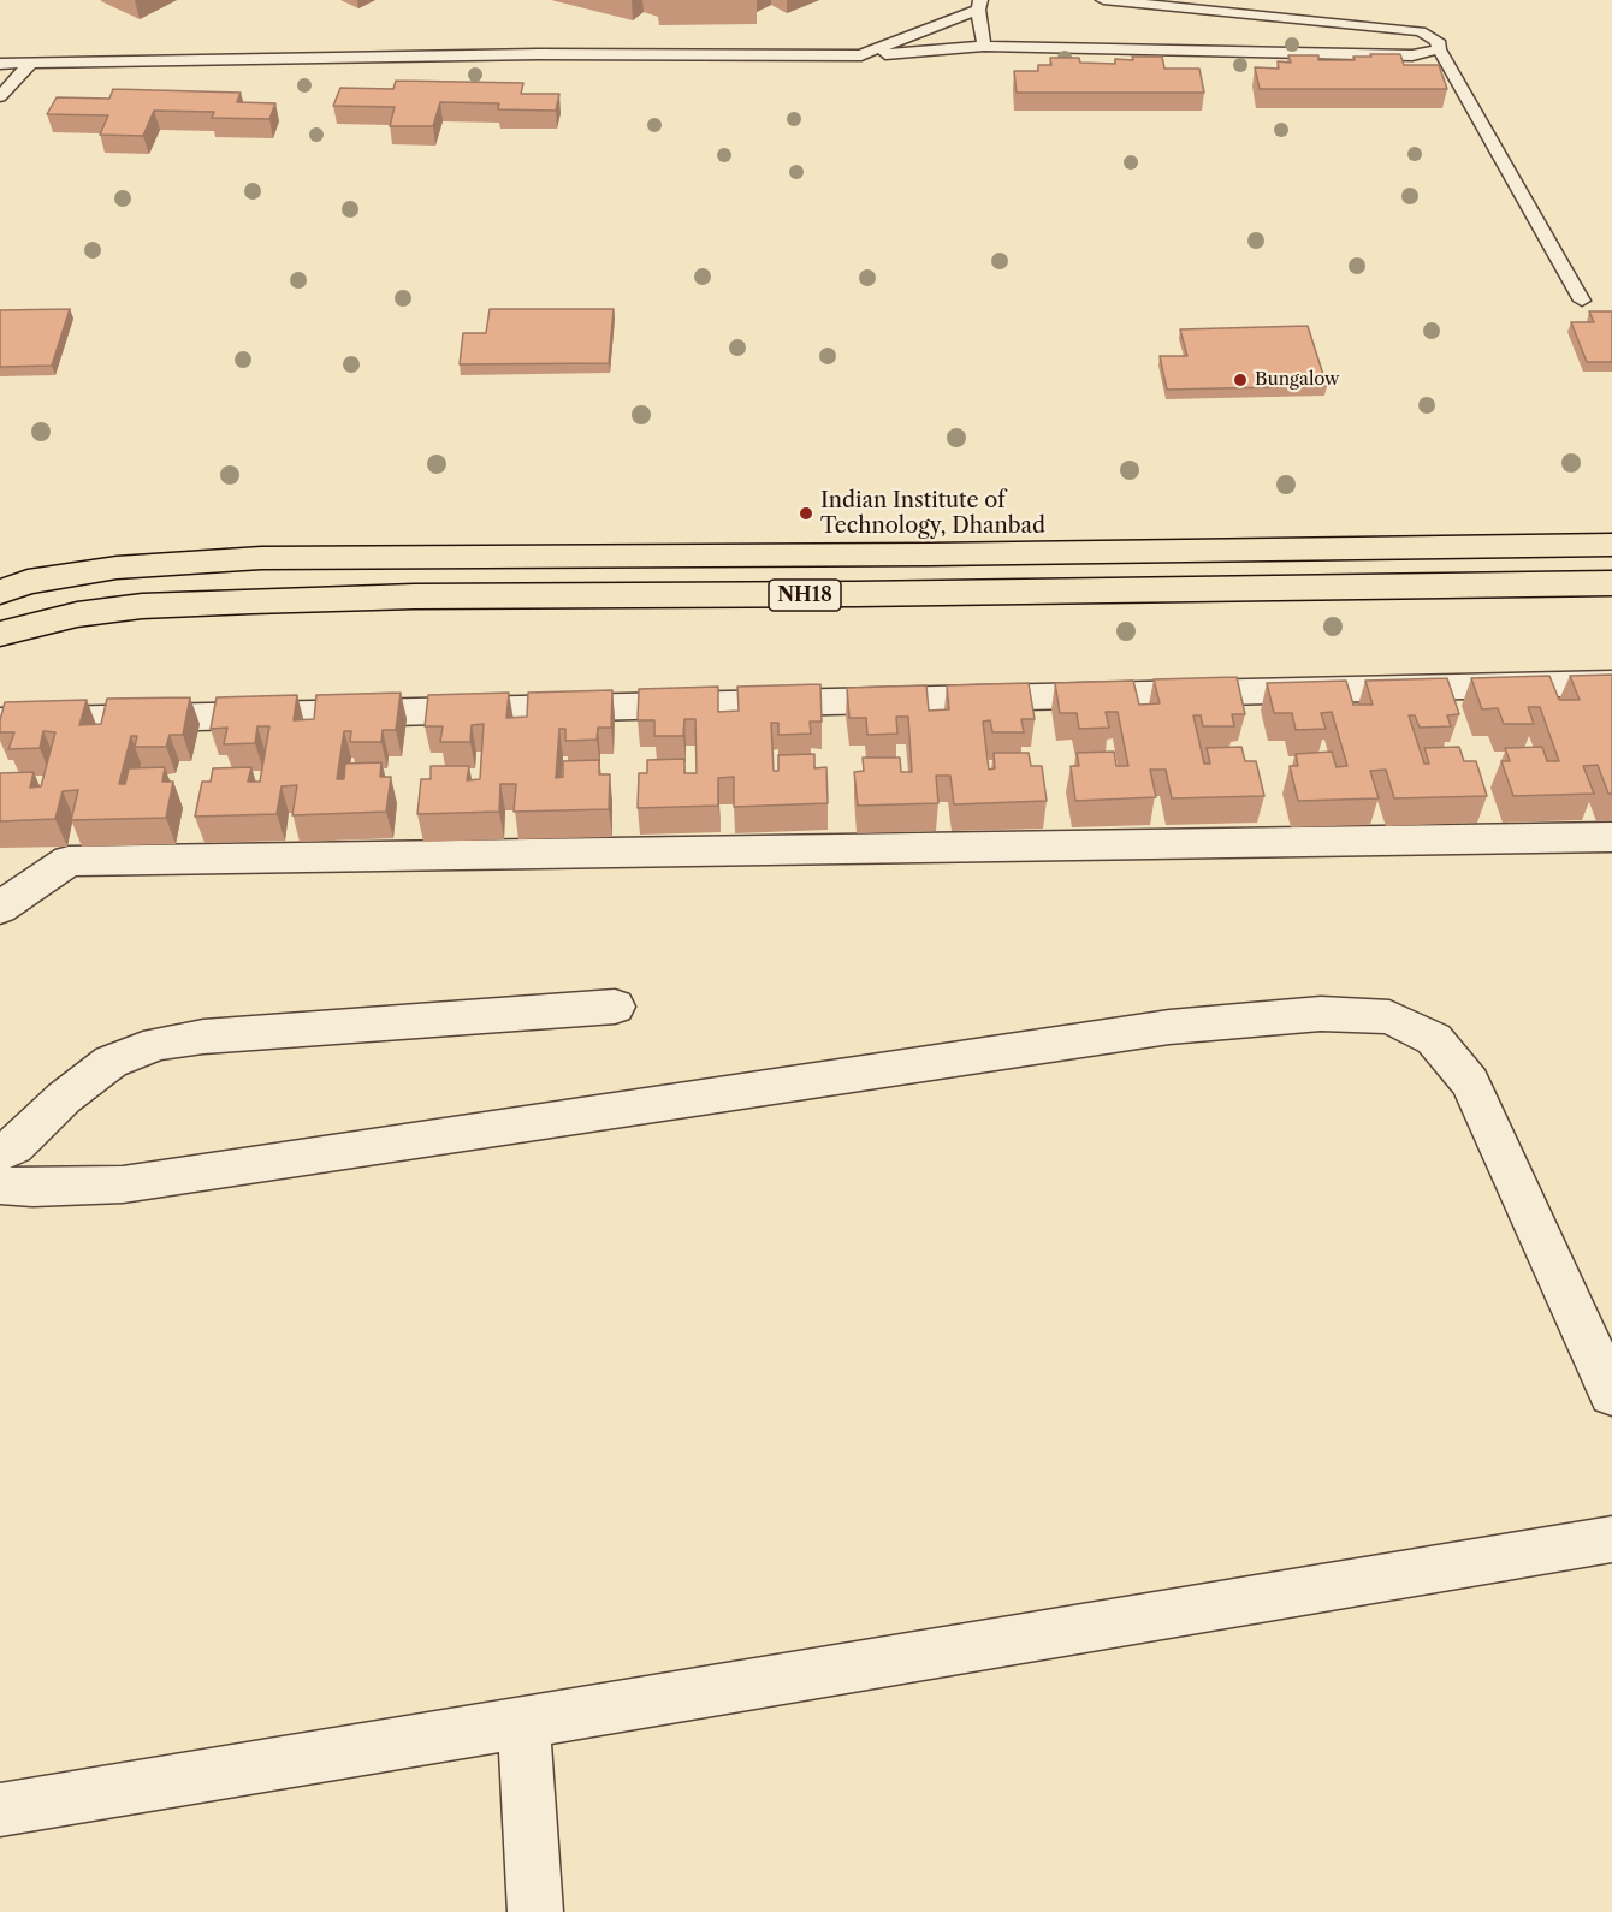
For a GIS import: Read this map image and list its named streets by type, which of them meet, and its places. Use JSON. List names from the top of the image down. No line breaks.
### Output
{"streets":{"highway":["NH18"]},"places":["Bungalow","Indian Institute of Technology, Dhanbad"]}
